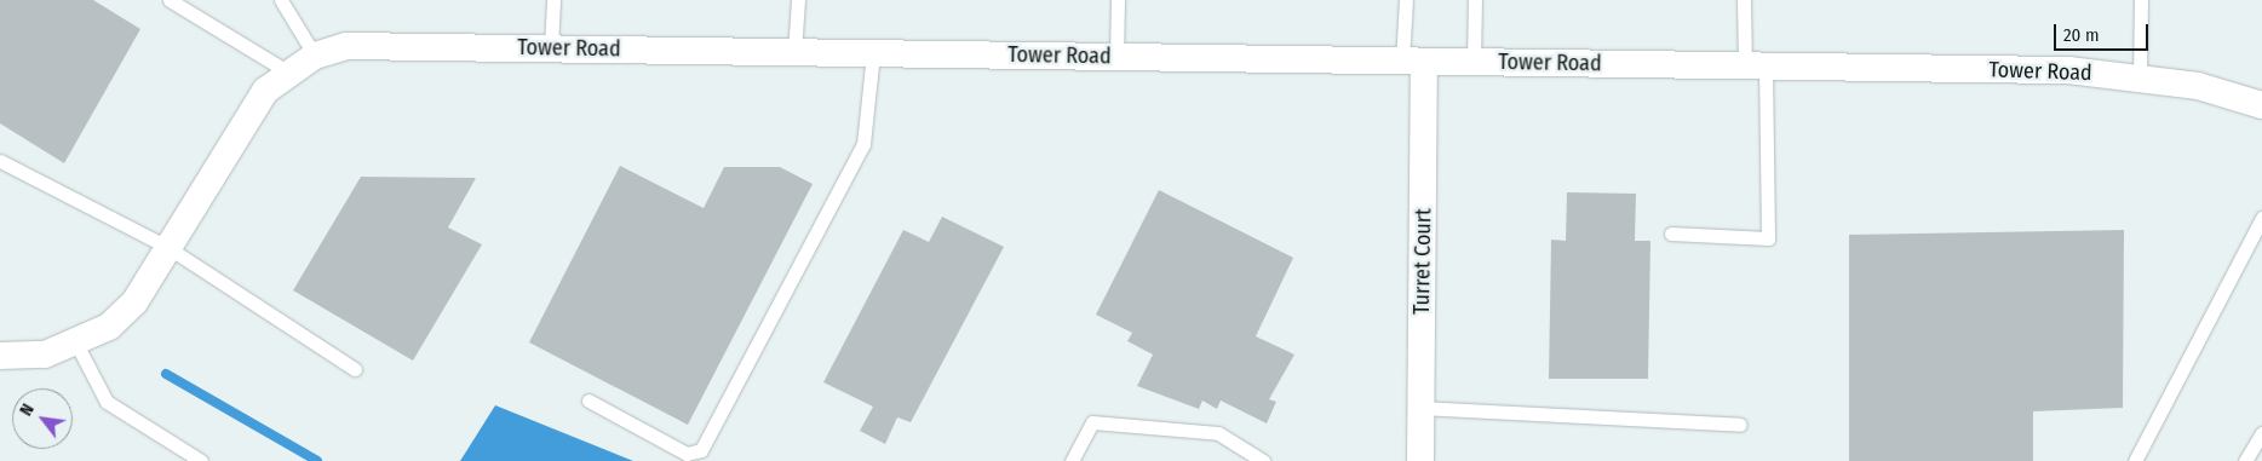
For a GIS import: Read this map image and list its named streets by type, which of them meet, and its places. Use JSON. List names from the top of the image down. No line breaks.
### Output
{"streets":{"street":["Tower Road","Turret Court"]},"crossings":[["Tower Road","Turret Court"]],"scale_bar":"20 m","north":"top left"}
